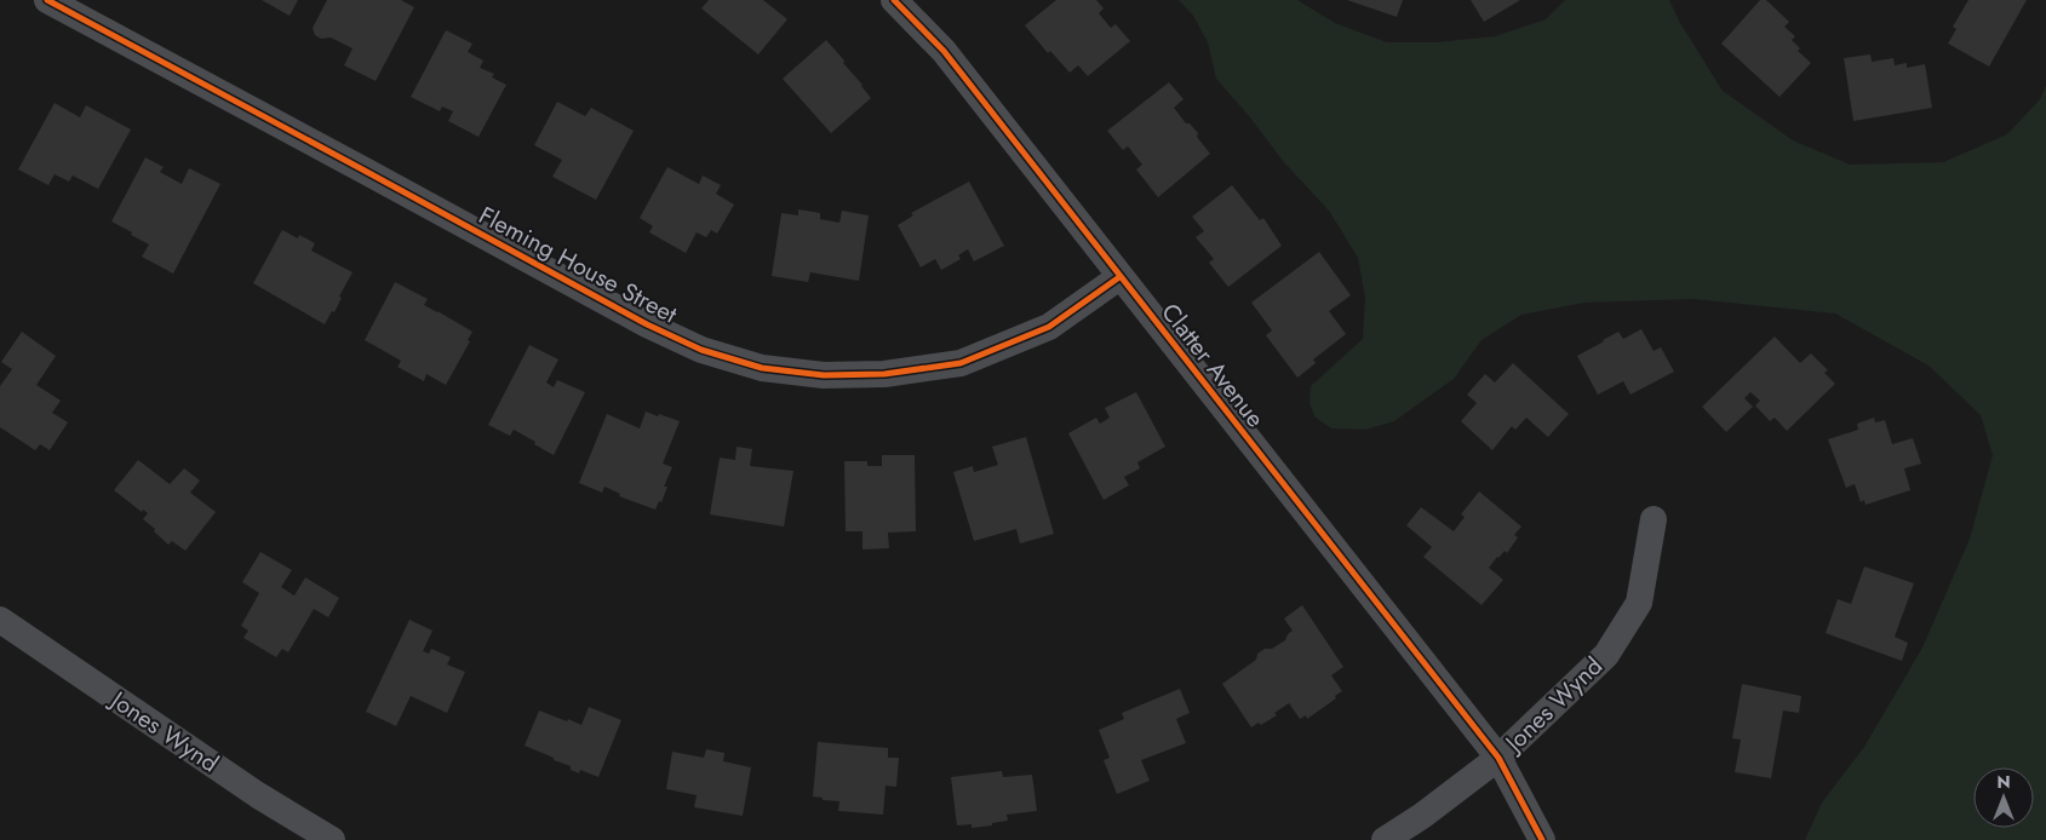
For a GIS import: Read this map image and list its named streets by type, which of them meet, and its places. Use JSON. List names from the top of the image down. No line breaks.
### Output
{"streets":{"street":["Fleming House Street","Clatter Avenue","Jones Wynd"]},"crossings":[["Fleming House Street","Clatter Avenue"],["Clatter Avenue","Jones Wynd"]],"north":"top"}
